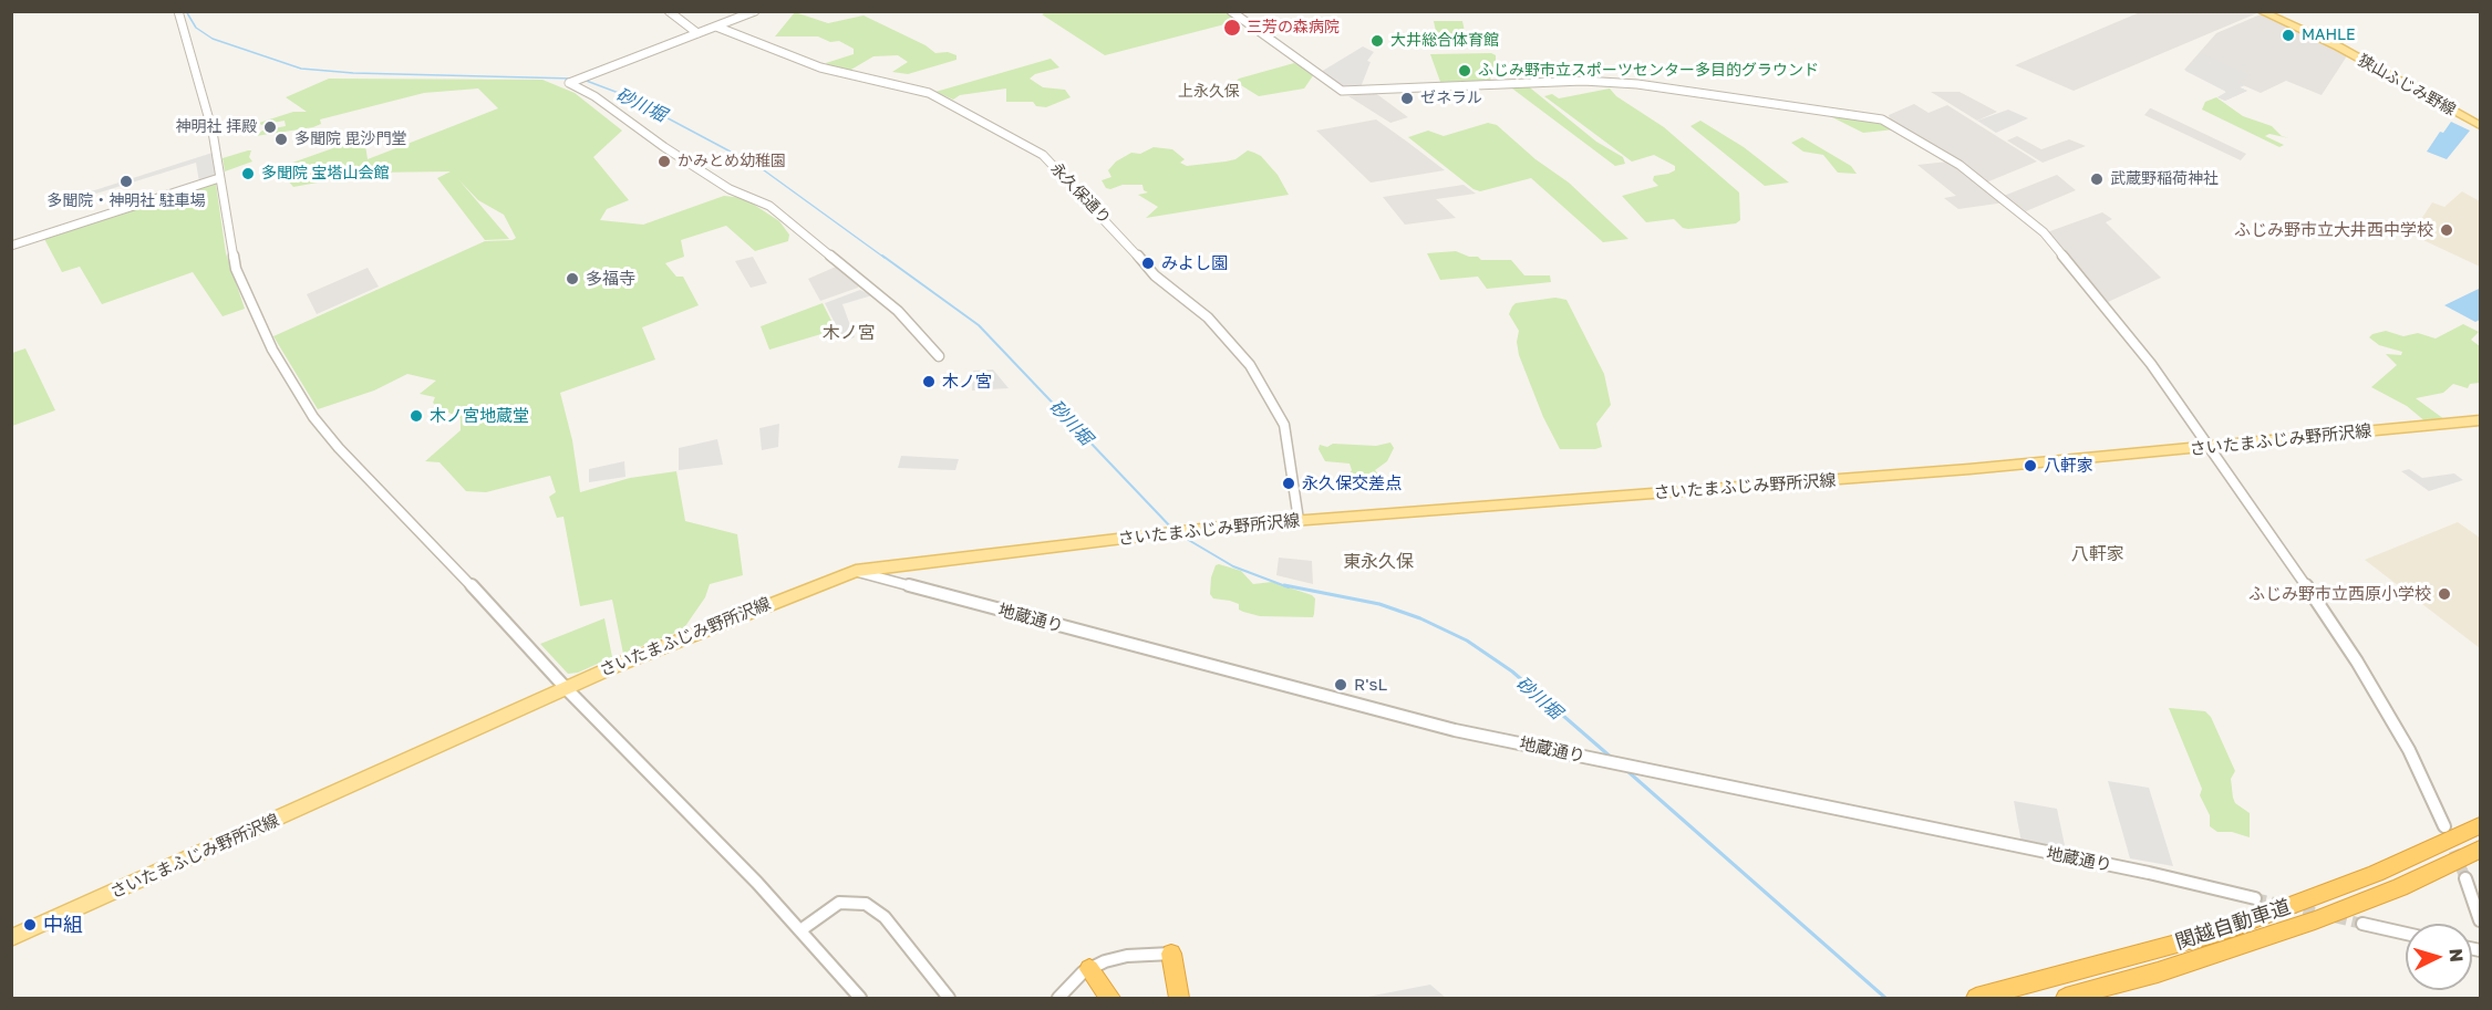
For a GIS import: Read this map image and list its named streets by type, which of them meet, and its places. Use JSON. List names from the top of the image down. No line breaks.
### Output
{"streets":{"highway":["関越自動車道"],"main road":["狭山ふじみ野線","さいたまふじみ野所沢線"],"street":["永久保通り","地蔵通り"]},"crossings":[["永久保通り","さいたまふじみ野所沢線"],["さいたまふじみ野所沢線","地蔵通り"]],"districts":["上永久保","木ノ宮","八軒家","東永久保"],"water":["砂川堀"],"places":["三芳の森病院","MAHLE","大井総合体育館","ふじみ野市⽴スポーツセンター多⽬的グラウンド","ゼネラル","神明社 拝殿","多聞院 毘沙門堂","かみとめ幼稚園","多聞院 宝塔山会館","武蔵野稲荷神社","多聞院・神明社 駐車場","ふじみ野市立大井西中学校","みよし園","多福寺","木ノ宮","木ノ宮地蔵堂","八軒家","永久保交差点","ふじみ野市立西原小学校","R'sL","中組"],"north":"right"}
